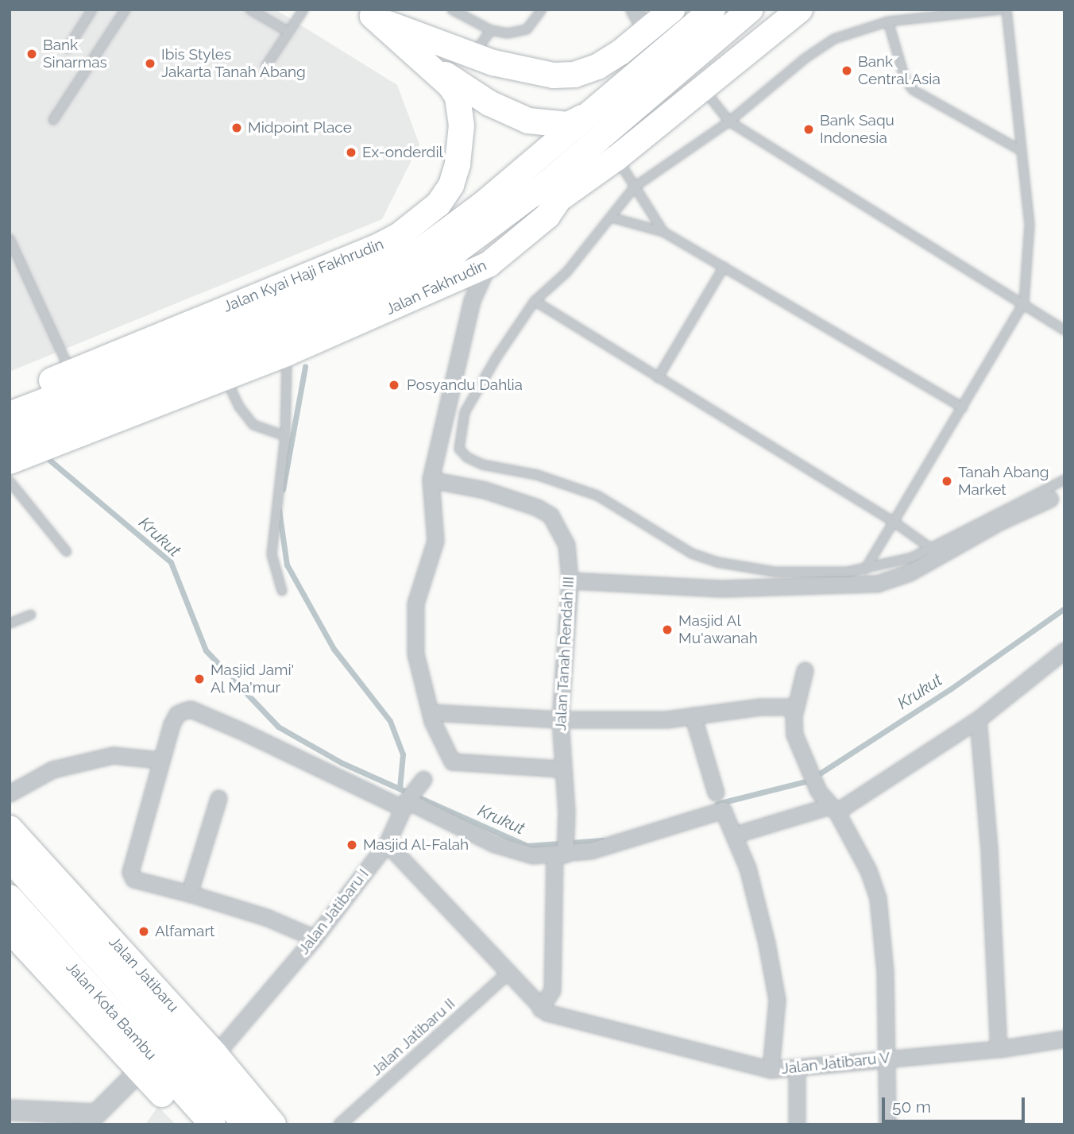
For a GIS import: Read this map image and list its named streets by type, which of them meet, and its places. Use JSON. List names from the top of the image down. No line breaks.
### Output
{"streets":{"main road":["Jalan Kyai Haji Fakhrudin","Jalan Fakhrudin","Jalan Jatibaru","Jalan Kota Bambu"],"street":["Jalan Tanah Rendah III","Jalan Jatibaru I","Jalan Jatibaru II","Jalan Jatibaru V"]},"crossings":[["Jalan Tanah Rendah III","Jalan Jatibaru V"],["Jalan Jatibaru I","Jalan Jatibaru"]],"water":["Krukut"],"places":["Bank Sinarmas","Ibis Styles Jakarta Tanah Abang","Bank Central Asia","Midpoint Place","Bank Saqu Indonesia","Ex-onderdil","Posyandu Dahlia","Tanah Abang Market","Masjid Al Mu'awanah","Masjid Jami' Al Ma'mur","Masjid Al-Falah","Alfamart"],"scale_bar":"50 m"}
